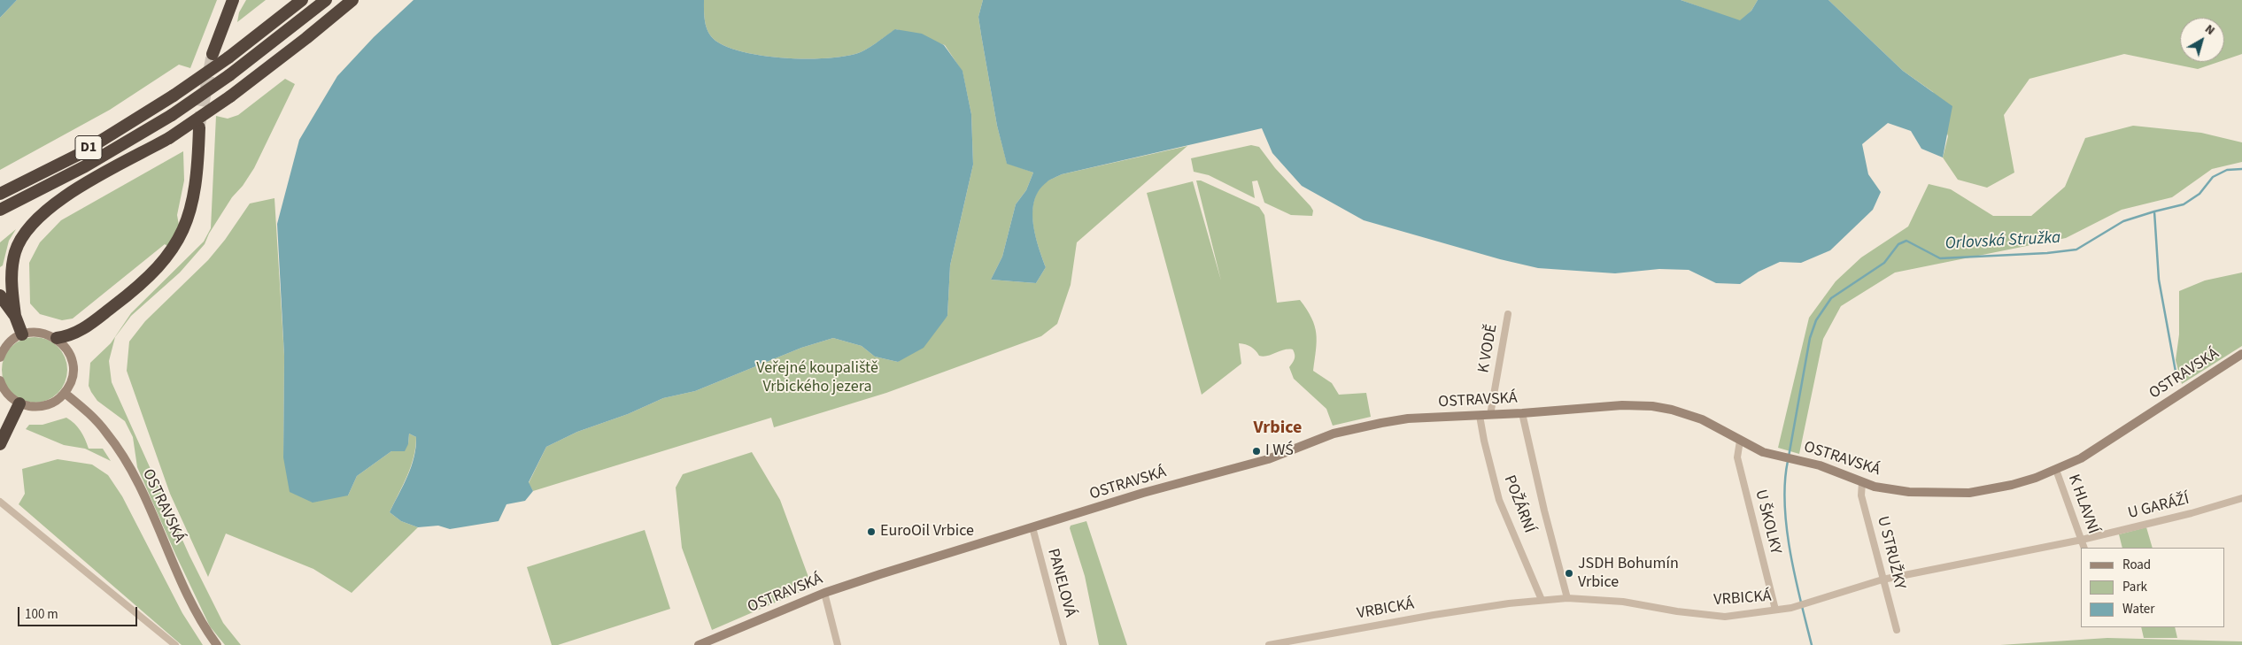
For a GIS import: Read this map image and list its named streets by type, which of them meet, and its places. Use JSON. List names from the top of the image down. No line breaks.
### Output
{"streets":{"highway":["D1"],"main road":["OSTRAVSKÁ"],"street":["K VODĚ","POŽÁRNÍ","K HLAVNÍ","U GARÁŽÍ","U ŠKOLKY","U STRUŽKY","PANELOVÁ","VRBICKÁ"]},"crossings":[["K VODĚ","OSTRAVSKÁ"],["OSTRAVSKÁ","POŽÁRNÍ"],["OSTRAVSKÁ","K HLAVNÍ"],["OSTRAVSKÁ","U ŠKOLKY"],["OSTRAVSKÁ","U STRUŽKY"],["OSTRAVSKÁ","PANELOVÁ"],["POŽÁRNÍ","VRBICKÁ"],["K HLAVNÍ","U GARÁŽÍ"],["K HLAVNÍ","VRBICKÁ"],["U GARÁŽÍ","VRBICKÁ"],["U ŠKOLKY","VRBICKÁ"],["U STRUŽKY","VRBICKÁ"]],"districts":["Vrbice"],"water":["Orlovská Stružka"],"parks":["Veřejné koupaliště Vrbického jezera"],"places":["I WŚ","EuroOil Vrbice","JSDH Bohumín Vrbice"],"legend":["Road","Park","Water"],"scale_bar":"100 m","north":"top right"}
